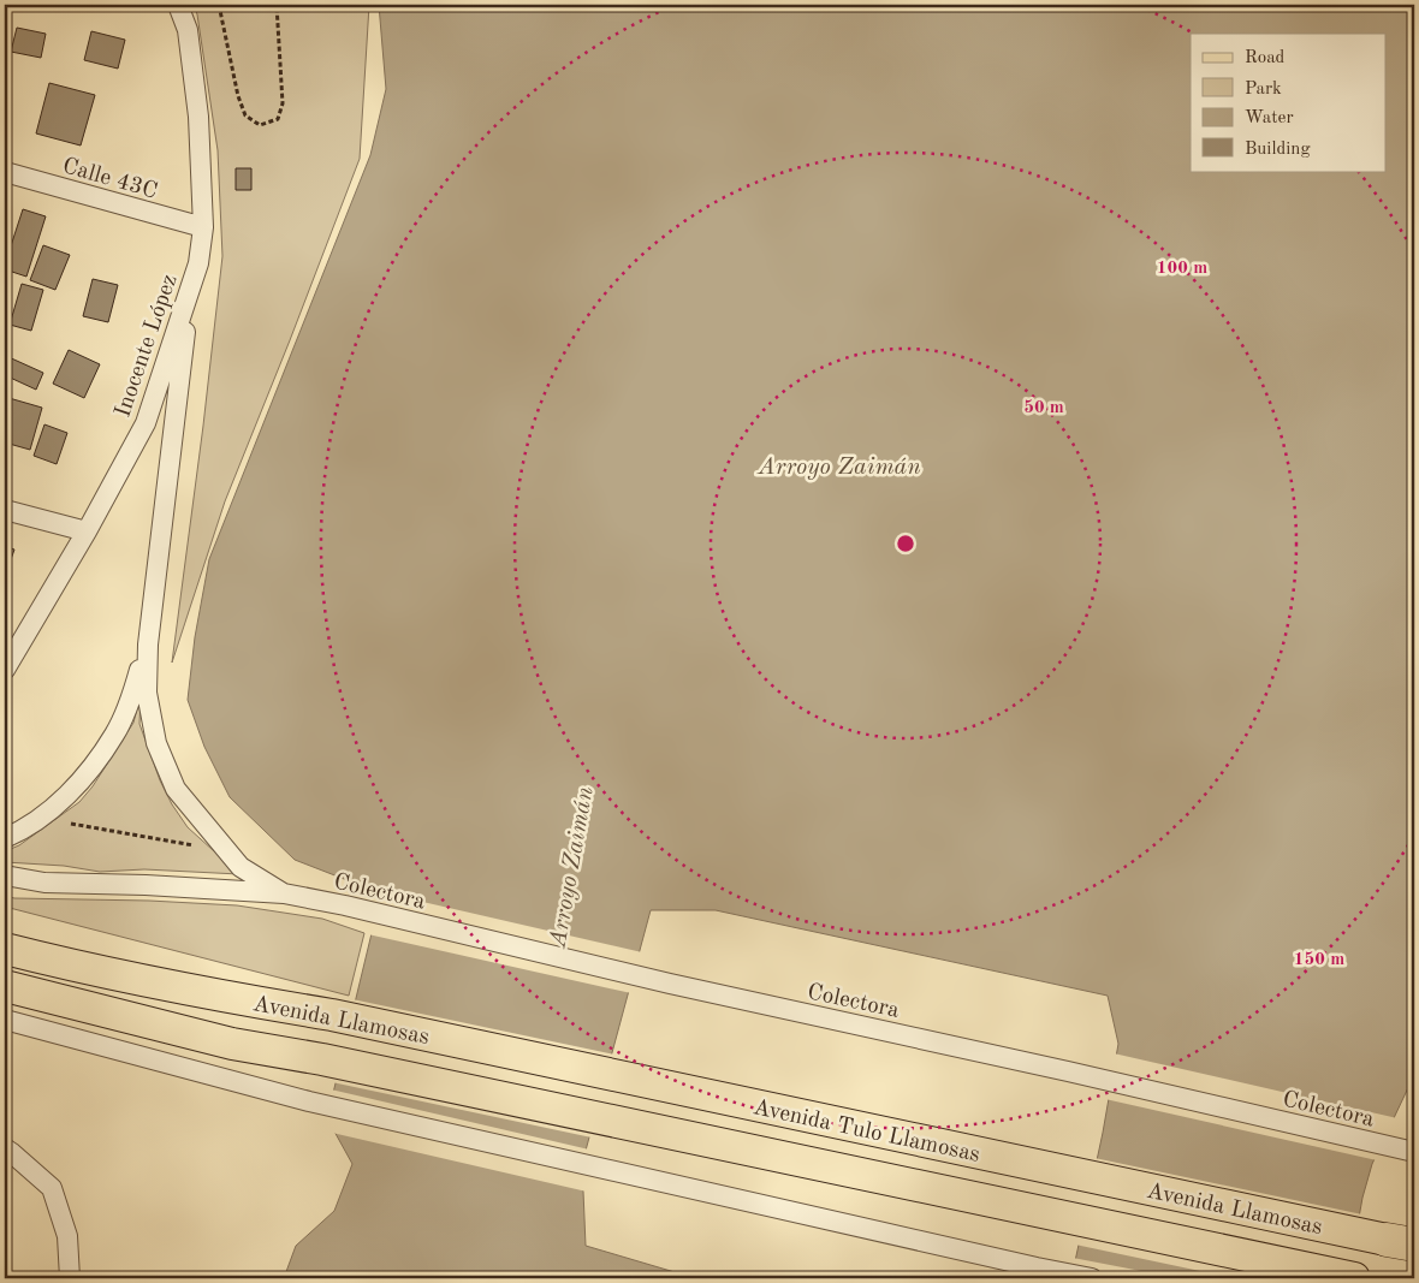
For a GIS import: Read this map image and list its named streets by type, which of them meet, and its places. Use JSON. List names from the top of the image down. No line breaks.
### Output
{"streets":{"main road":["Avenida Llamosas","Avenida Tulo Llamosas"],"street":["Calle 43C","Inocente López","Colectora"]},"crossings":[["Calle 43C","Inocente López"],["Avenida Llamosas","Avenida Tulo Llamosas"]],"water":["Arroyo Zaimán"],"legend":["Road","Park","Water","Building"],"rings":["100 m","50 m","150 m"]}
